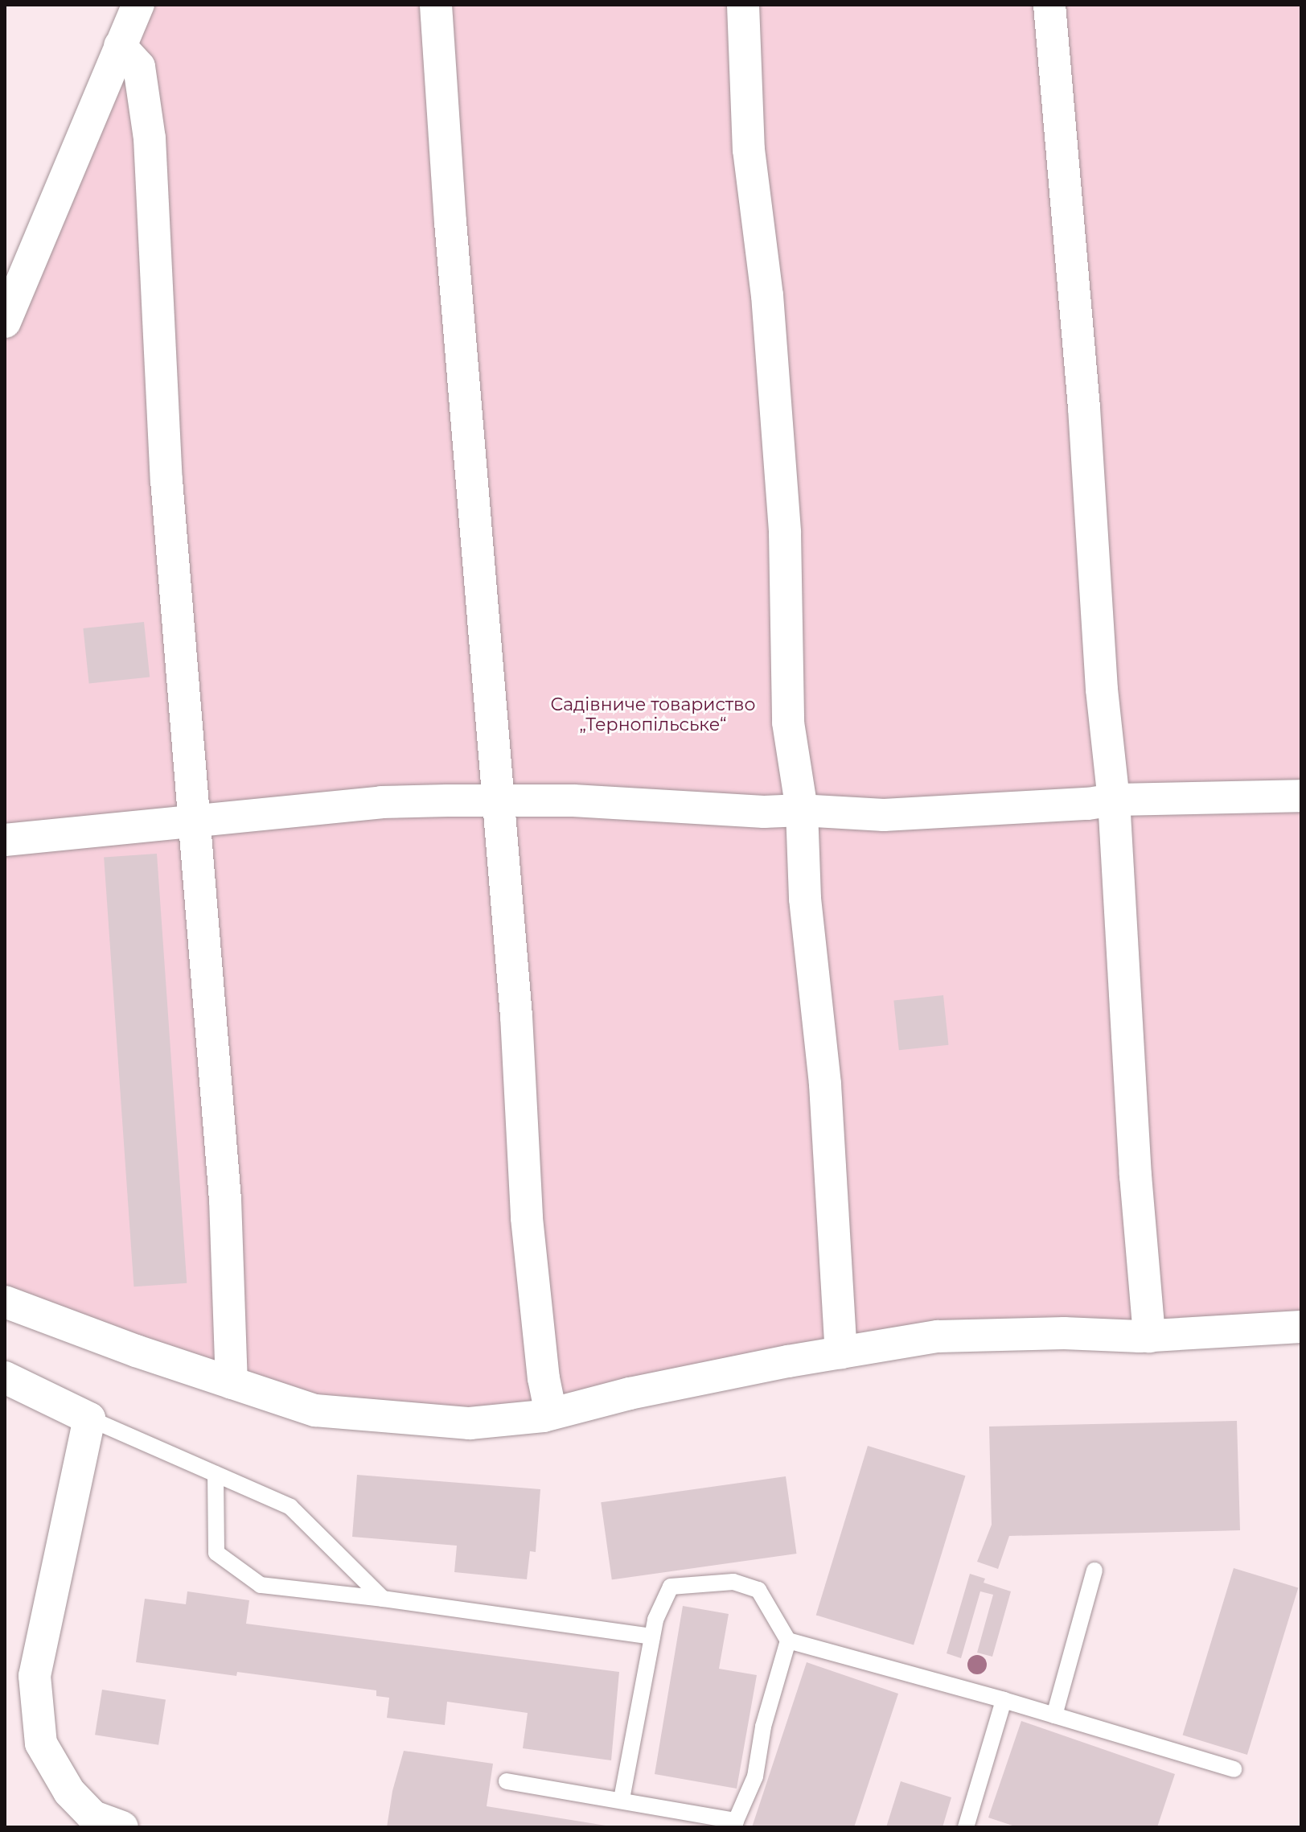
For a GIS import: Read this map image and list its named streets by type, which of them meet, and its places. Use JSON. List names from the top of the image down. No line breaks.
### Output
{"parks":["Садівниче товариство „Тернопільське“"]}
